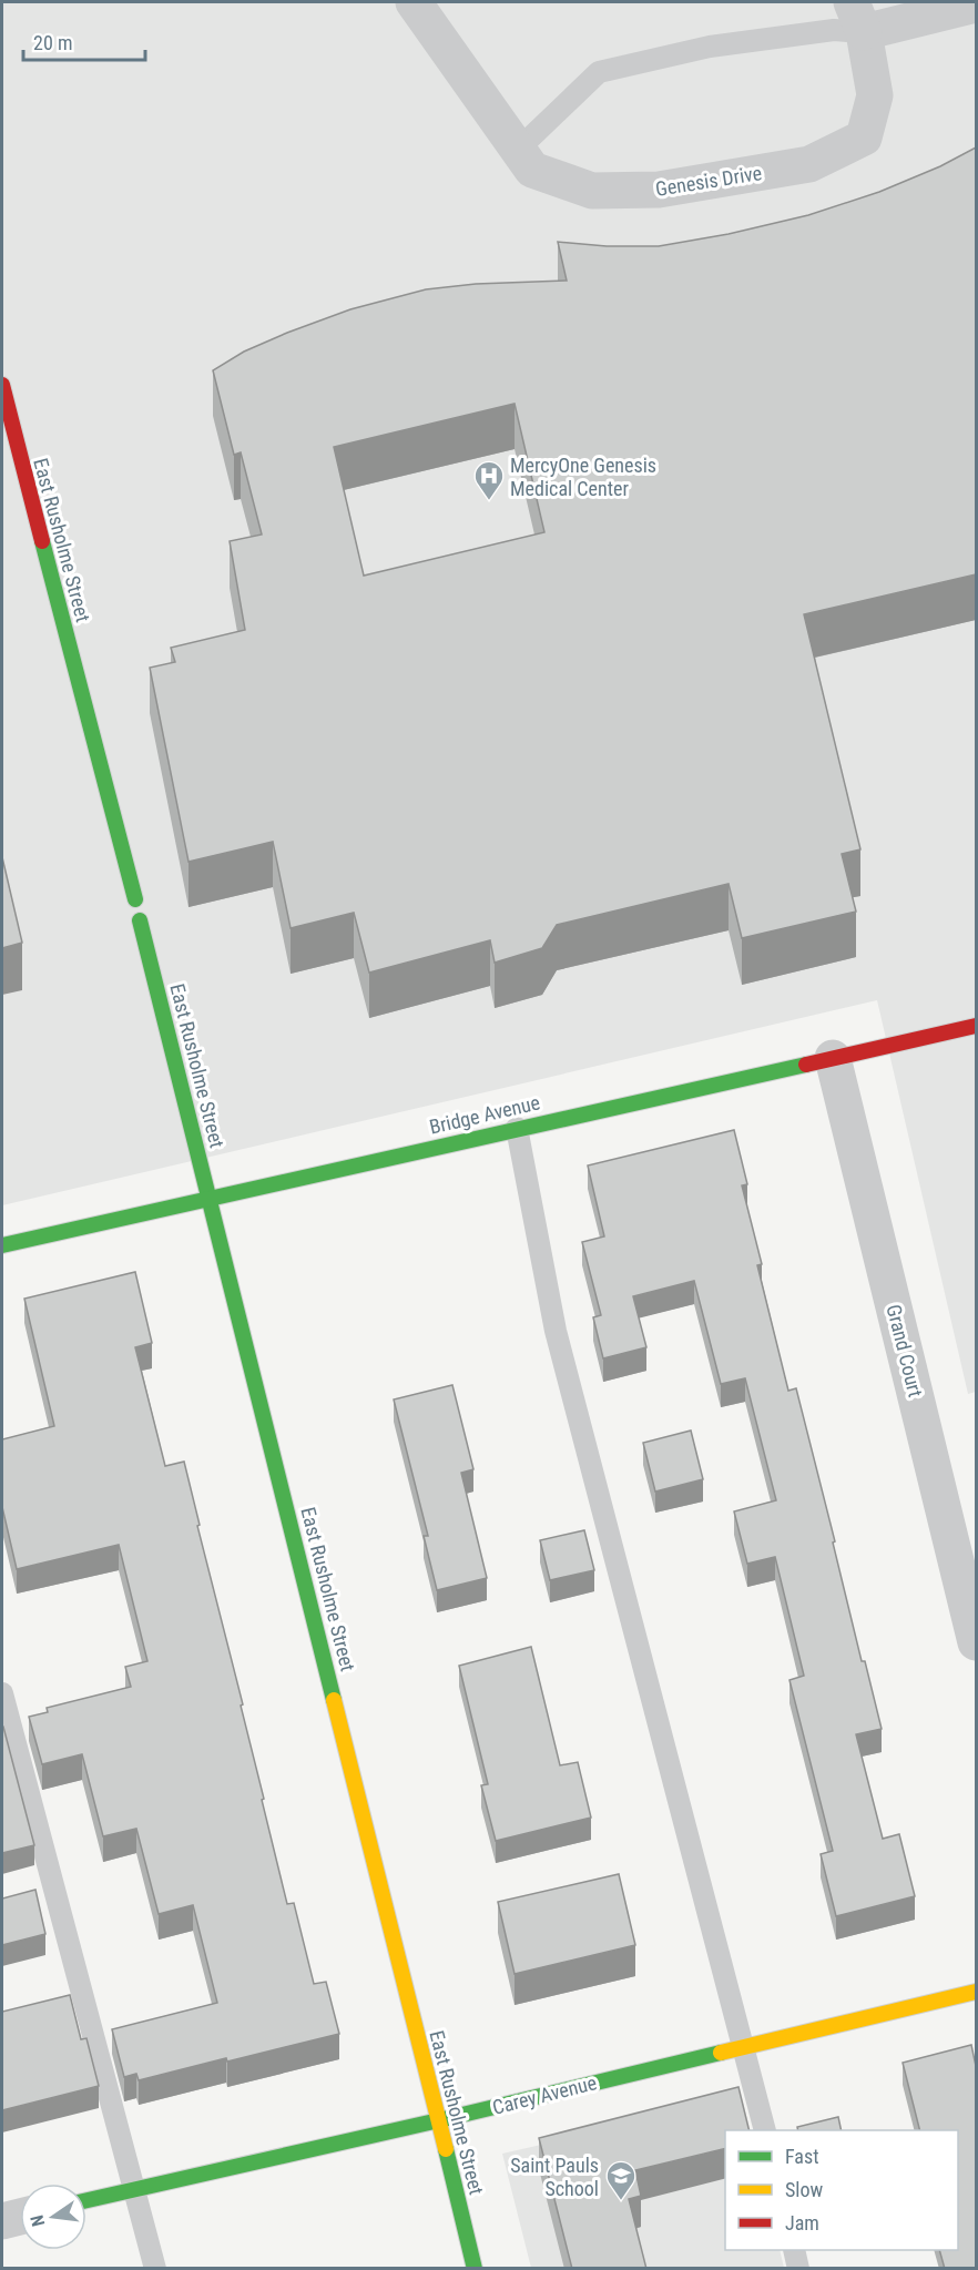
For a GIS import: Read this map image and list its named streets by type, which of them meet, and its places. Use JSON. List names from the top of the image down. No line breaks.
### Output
{"streets":{"street":["Genesis Drive","East Rusholme Street","Bridge Avenue","Grand Court","Carey Avenue"]},"crossings":[["East Rusholme Street","Bridge Avenue"],["East Rusholme Street","Carey Avenue"],["Bridge Avenue","Grand Court"]],"places":{"hospital":["MercyOne Genesis Medical Center"],"school or university":["Saint Pauls School"]},"legend":["Fast","Slow","Jam"],"scale_bar":"20 m","north":"left"}
